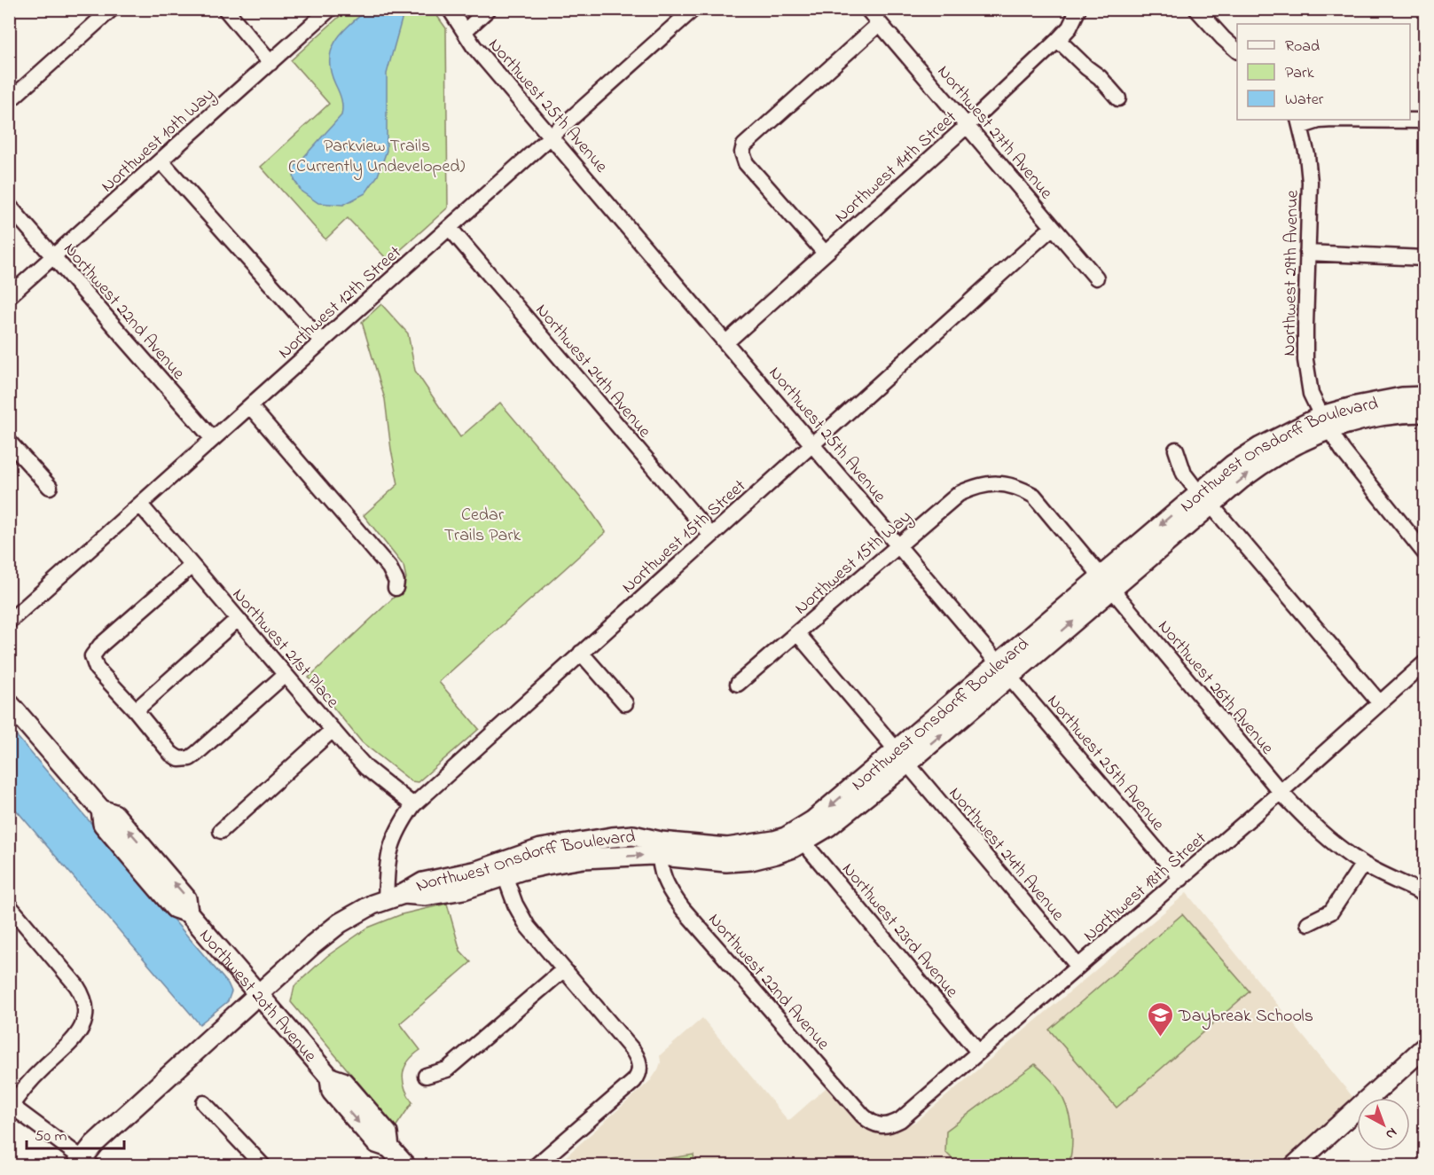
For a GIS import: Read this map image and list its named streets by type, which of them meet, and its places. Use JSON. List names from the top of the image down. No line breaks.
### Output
{"streets":{"street":["Northwest 25th Avenue","Northwest 27th Avenue","Northwest 10th Way","Northwest 14th Street","Northwest 29th Avenue","Northwest 12th Street","Northwest 22nd Avenue","Northwest 24th Avenue","Northwest Onsdorff Boulevard","Northwest 15th Street","Northwest 15th Way","Northwest 21st Place","Northwest 26th Avenue","Northwest 18th Street","Northwest 23rd Avenue","Northwest 20th Avenue"]},"crossings":[["Northwest 25th Avenue","Northwest 14th Street"],["Northwest 25th Avenue","Northwest 12th Street"],["Northwest 25th Avenue","Northwest Onsdorff Boulevard"],["Northwest 25th Avenue","Northwest 15th Street"],["Northwest 25th Avenue","Northwest 15th Way"],["Northwest 25th Avenue","Northwest 18th Street"],["Northwest 27th Avenue","Northwest 14th Street"],["Northwest 27th Avenue","Northwest 15th Street"],["Northwest 10th Way","Northwest 22nd Avenue"],["Northwest 29th Avenue","Northwest Onsdorff Boulevard"],["Northwest 12th Street","Northwest 22nd Avenue"],["Northwest 12th Street","Northwest 24th Avenue"],["Northwest 12th Street","Northwest 21st Place"],["Northwest 22nd Avenue","Northwest Onsdorff Boulevard"],["Northwest 22nd Avenue","Northwest 18th Street"],["Northwest 24th Avenue","Northwest Onsdorff Boulevard"],["Northwest 24th Avenue","Northwest 15th Street"],["Northwest 24th Avenue","Northwest 15th Way"],["Northwest 24th Avenue","Northwest 18th Street"],["Northwest Onsdorff Boulevard","Northwest 15th Street"],["Northwest Onsdorff Boulevard","Northwest 26th Avenue"],["Northwest Onsdorff Boulevard","Northwest 23rd Avenue"],["Northwest Onsdorff Boulevard","Northwest 20th Avenue"],["Northwest 15th Street","Northwest 21st Place"],["Northwest 15th Way","Northwest 26th Avenue"],["Northwest 26th Avenue","Northwest 18th Street"],["Northwest 18th Street","Northwest 23rd Avenue"]],"parks":["Parkview Trails (Currently Undeveloped)","Cedar Trails Park"],"places":{"school or university":["Daybreak Schools"]},"legend":["Road","Park","Water"],"scale_bar":"50 m","north":"bottom right"}
